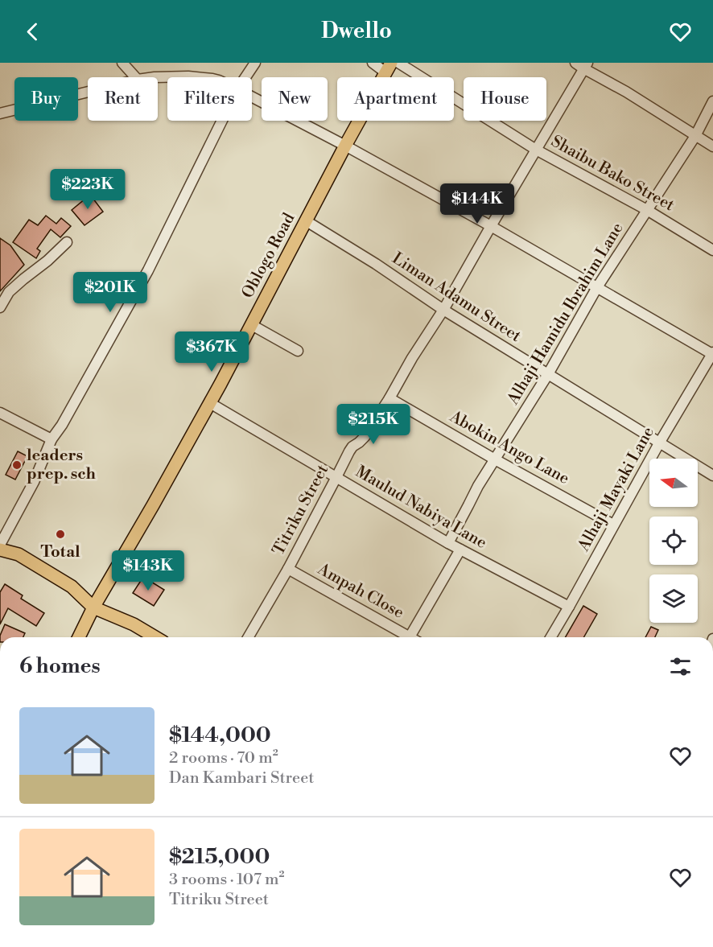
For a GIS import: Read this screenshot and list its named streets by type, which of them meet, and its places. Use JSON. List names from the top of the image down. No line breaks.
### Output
{"streets":{"main road":["Oblogo Road"],"street":["Shaibu Bako Street","Liman Adamu Street","Alhaji Hamidu Ibrahim Lane","Abokin Ango Lane","Alhaji Mayaki Lane","Maulud Nabiya Lane","Titriku Street","Ampah Close"]},"crossings":[["Shaibu Bako Street","Alhaji Hamidu Ibrahim Lane"],["Shaibu Bako Street","Titriku Street"],["Oblogo Road","Liman Adamu Street"],["Oblogo Road","Maulud Nabiya Lane"],["Liman Adamu Street","Alhaji Hamidu Ibrahim Lane"],["Liman Adamu Street","Alhaji Mayaki Lane"],["Liman Adamu Street","Titriku Street"],["Alhaji Hamidu Ibrahim Lane","Abokin Ango Lane"],["Alhaji Hamidu Ibrahim Lane","Maulud Nabiya Lane"],["Abokin Ango Lane","Alhaji Mayaki Lane"],["Abokin Ango Lane","Titriku Street"],["Alhaji Mayaki Lane","Maulud Nabiya Lane"],["Maulud Nabiya Lane","Titriku Street"],["Titriku Street","Ampah Close"]],"places":["leaders prep. sch","Total"],"north":"left","page":{"header":"Dwello","chip":["Buy","Rent","Filters","New","Apartment","House"],"price":["$223K","$144K","$201K","$367K","$215K","$143K"],"heading":"6 homes","list":[{"name":"$144,000","note":"2 rooms · 70 m² · Dan Kambari Street"},{"name":"$215,000","note":"3 rooms · 107 m² · Titriku Street"}]}}
